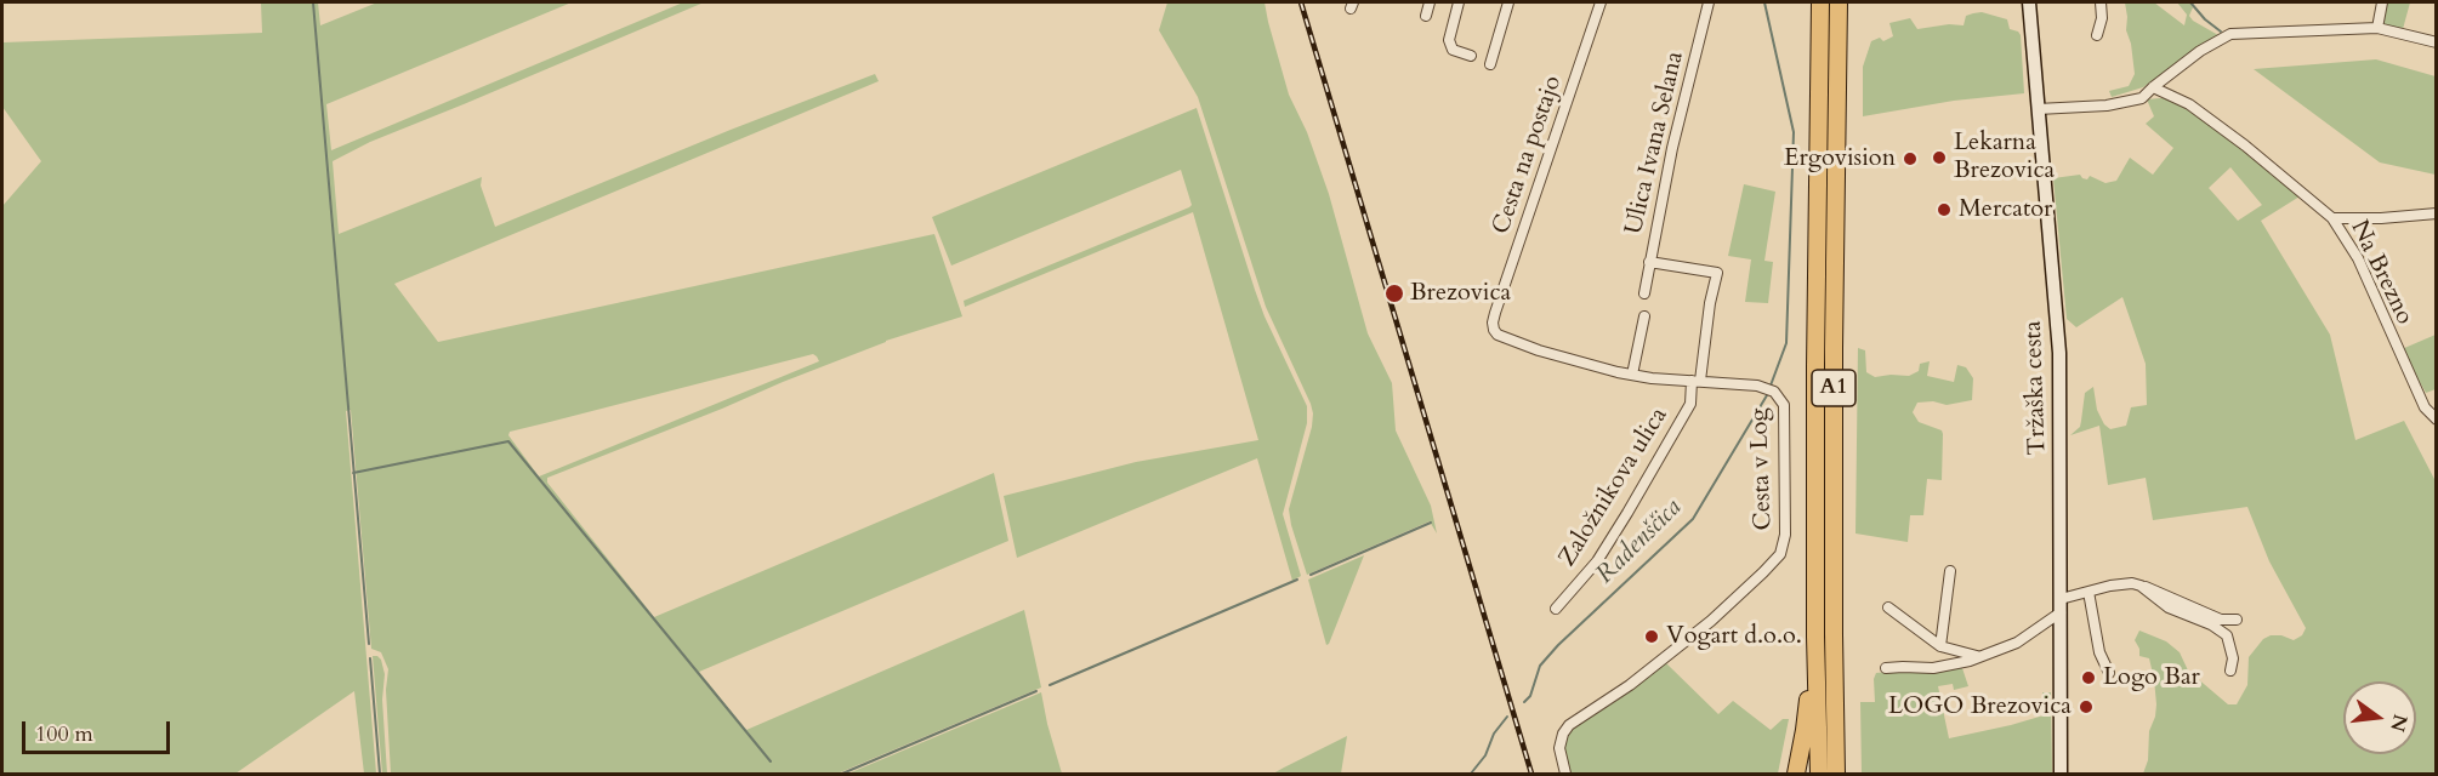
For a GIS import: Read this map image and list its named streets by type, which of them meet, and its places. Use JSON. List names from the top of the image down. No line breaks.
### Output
{"streets":{"highway":["A1"],"main road":["Tržaška cesta"],"street":["Ulica Ivana Selana","Cesta na postajo","Na Brezno","Cesta v Log","Založnikova ulica"]},"crossings":[["Ulica Ivana Selana","Založnikova ulica"],["Cesta na postajo","Založnikova ulica"],["Cesta v Log","Založnikova ulica"]],"water":["Radenščica"],"places":["Lekarna Brezovica","Ergovision","Mercator","Brezovica","Vogart d.o.o.","Logo Bar","LOGO Brezovica"],"scale_bar":"100 m","north":"right"}
